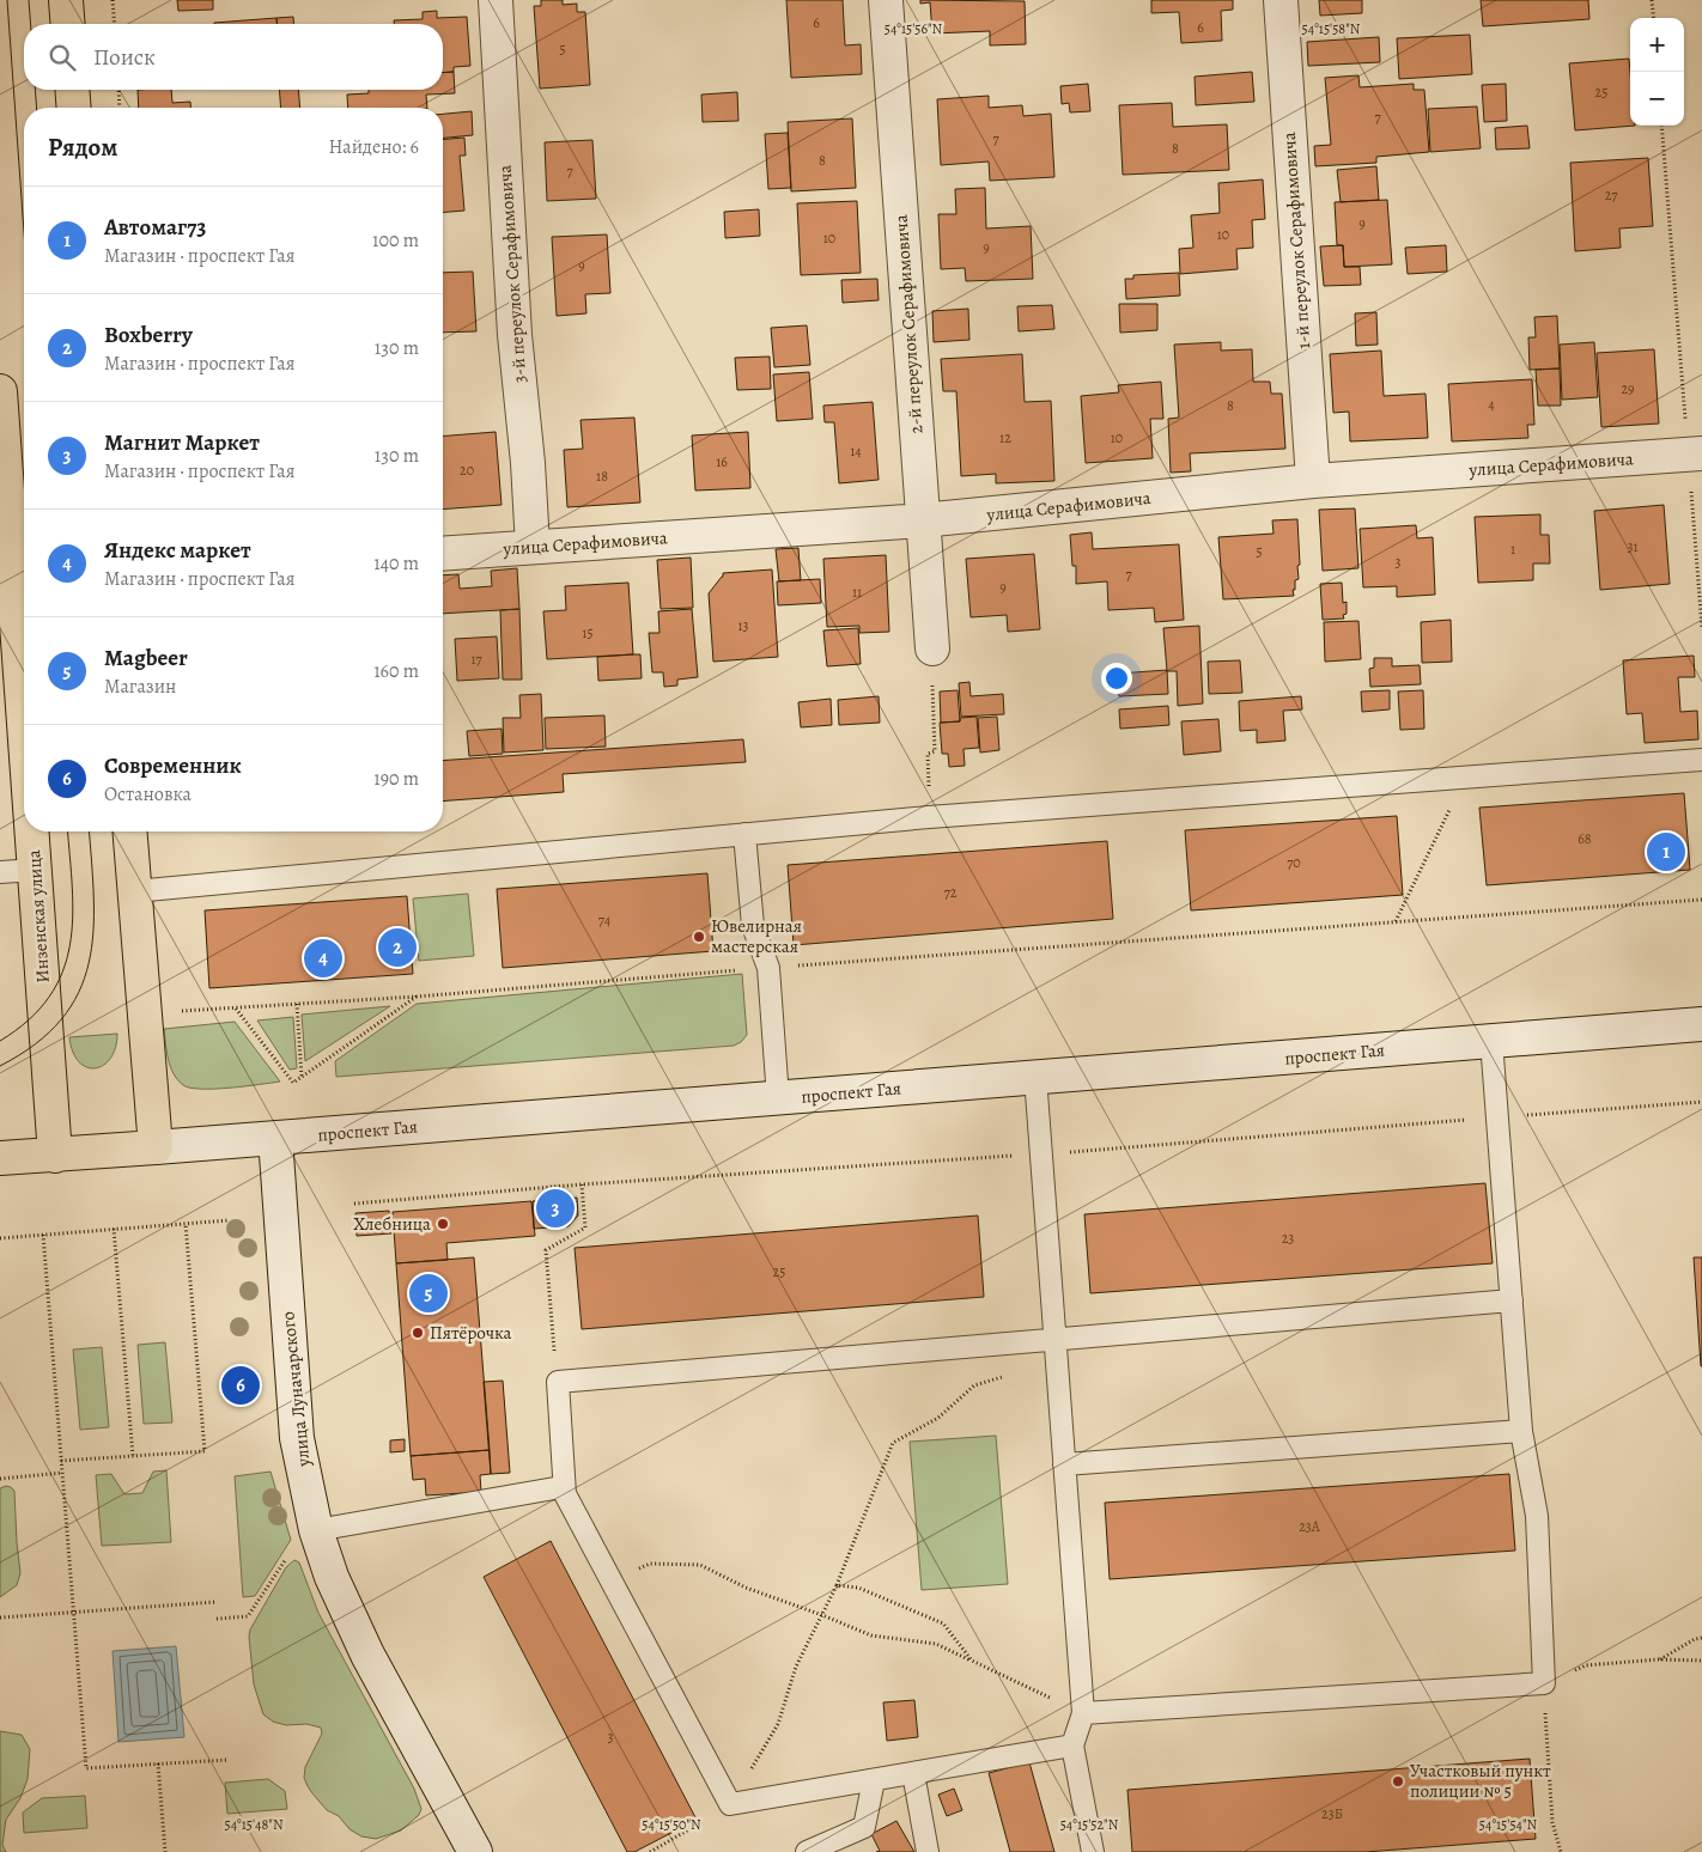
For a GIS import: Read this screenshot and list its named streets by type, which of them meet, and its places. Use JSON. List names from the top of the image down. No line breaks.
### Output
{"streets":{"main road":["Инзенская улица","проспект Гая"],"street":["1-й переулок Серафимовича","3-й переулок Серафимовича","2-й переулок Серафимовича","улица Серафимовича","улица Луначарского"]},"crossings":[["1-й переулок Серафимовича","улица Серафимовича"],["3-й переулок Серафимовича","улица Серафимовича"],["2-й переулок Серафимовича","улица Серафимовича"],["Инзенская улица","проспект Гая"],["проспект Гая","улица Луначарского"]],"places":["Ювелирная мастерская","Хлебница","Пятёрочка","Участковый пункт полиции № 5"],"house_numbers":["6","6","5","25","7","7","8","8","7","27","9","10","10","9","9","29","4","8","12","10","14","16","20","18","31","1","5","3","7","9","11","13","15","17","68","70","72","74","23","25","23А","3","23Б"],"page":{"map_buttons":["+","−"],"search":"Поиск","heading":["Рядом","Найдено: 6"],"list":[{"mark":"1","name":"Автомаг73","note":"Магазин · проспект Гая","value":"100 m"},{"mark":"2","name":"Boxberry","note":"Магазин · проспект Гая","value":"130 m"},{"mark":"3","name":"Магнит Маркет","note":"Магазин · проспект Гая","value":"130 m"},{"mark":"4","name":"Яндекс маркет","note":"Магазин · проспект Гая","value":"140 m"},{"mark":"5","name":"Magbeer","note":"Магазин","value":"160 m"},{"mark":"6","name":"Современник","note":"Остановка","value":"190 m"}],"pins":["1","2","4","3","5","6"]},"coordinates":["54°15'56\"N","54°15'58\"N","54°15'48\"N","54°15'50\"N","54°15'52\"N","54°15'54\"N"]}
